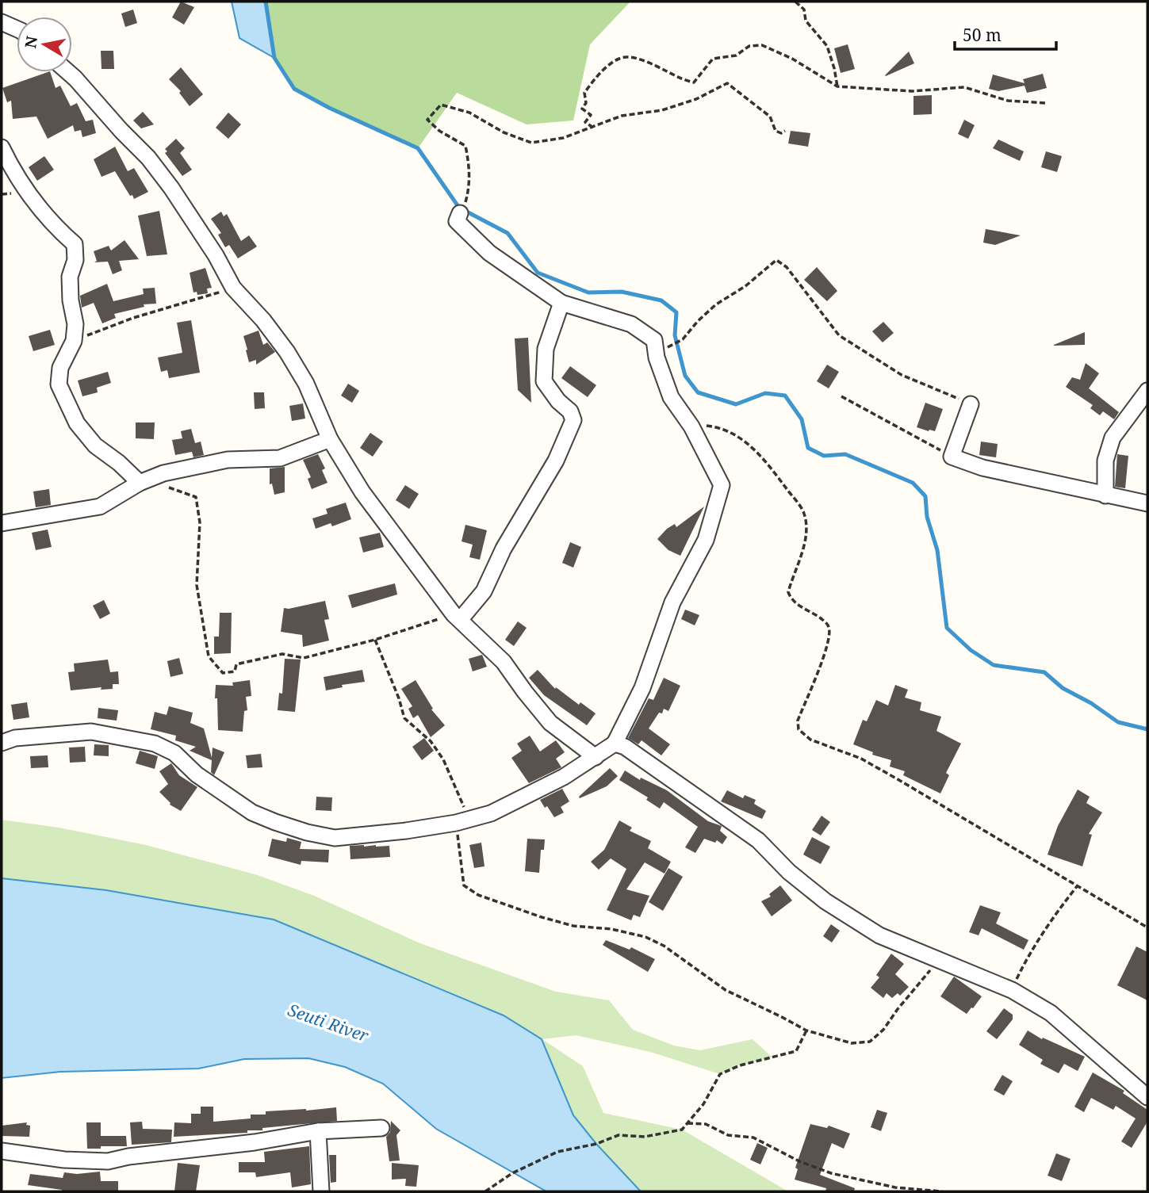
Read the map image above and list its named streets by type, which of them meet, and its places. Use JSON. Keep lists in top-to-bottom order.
{
  "water": ["Seuti River"],
  "scale_bar": "50 m",
  "north": "left"
}
